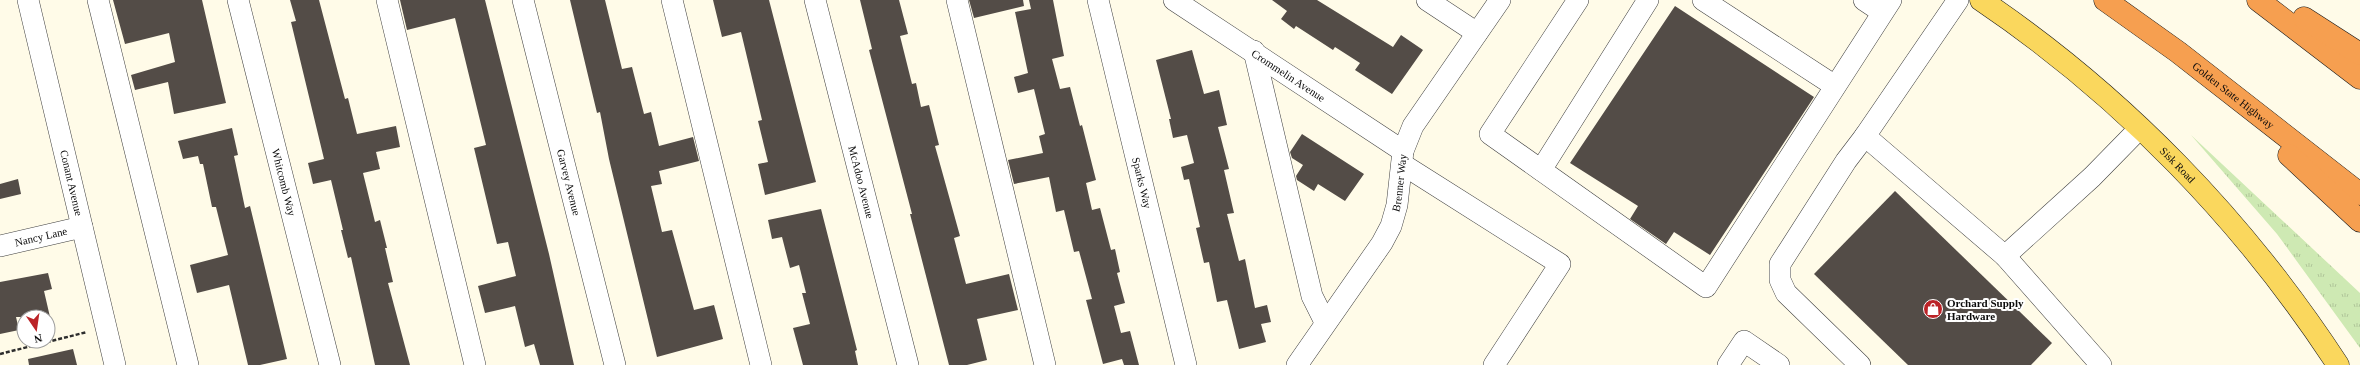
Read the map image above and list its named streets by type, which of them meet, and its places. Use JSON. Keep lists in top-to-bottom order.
{
  "streets": {
    "highway": ["Golden State Highway"],
    "main road": ["Sisk Road"],
    "street": [
      "Crommelin Avenue",
      "Conant Avenue",
      "Whitcomb Way",
      "Garvey Avenue",
      "McAdoo Avenue",
      "Sparks Way",
      "Brenner Way",
      "Nancy Lane"
    ]
  },
  "crossings": [
    ["Crommelin Avenue", "Brenner Way"],
    ["Conant Avenue", "Nancy Lane"]
  ],
  "places": {
    "shop": ["Orchard Supply Hardware"]
  },
  "north": "bottom"
}
